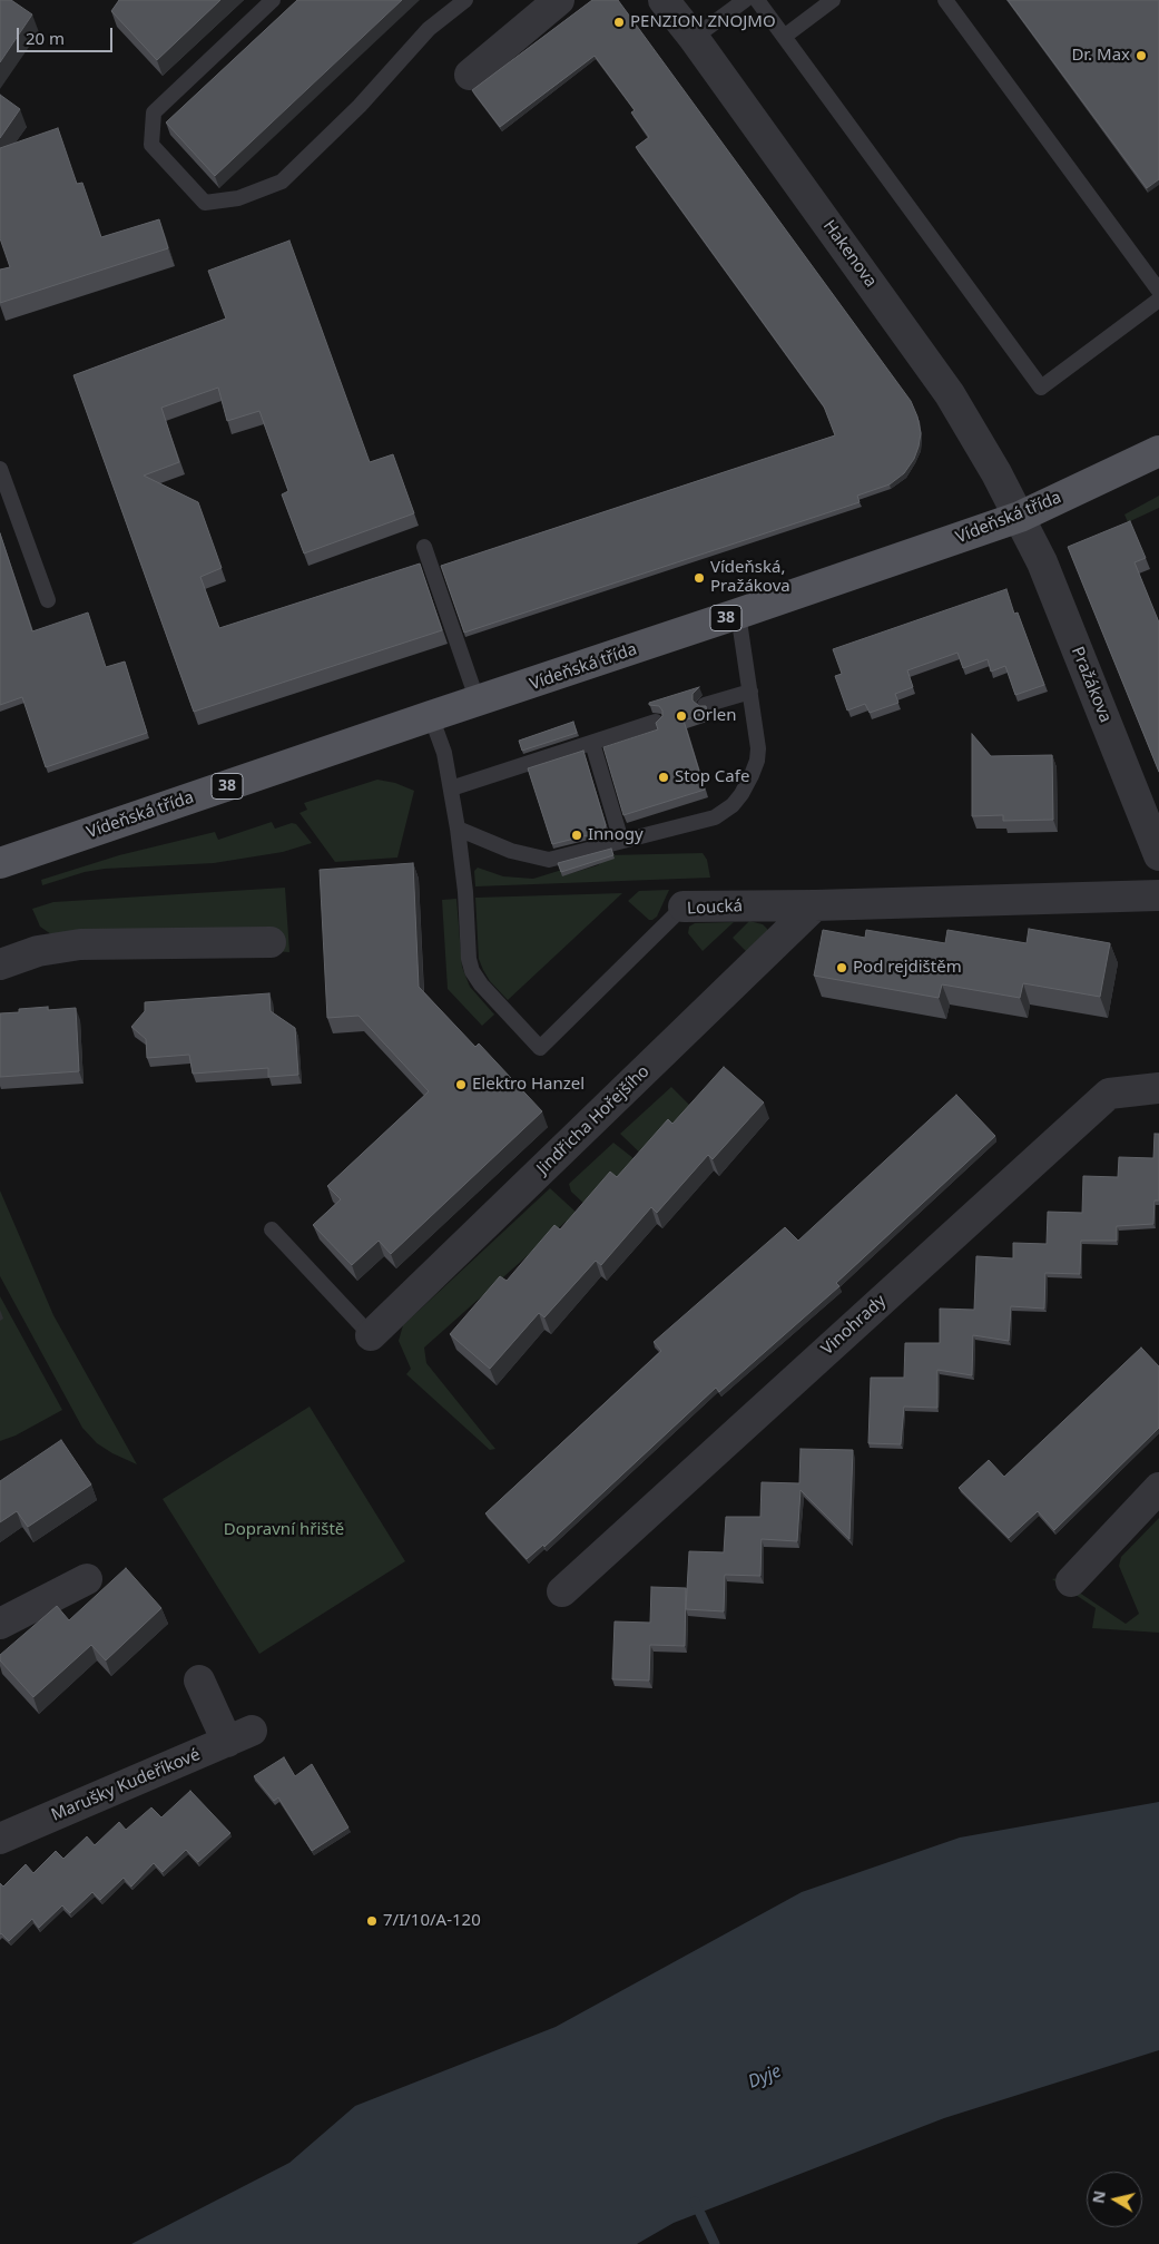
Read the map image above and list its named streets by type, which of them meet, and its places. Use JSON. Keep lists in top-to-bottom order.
{
  "streets": {
    "main road": ["Vídeňská třída", "38"],
    "street": [
      "Hakenova",
      "Pražákova",
      "Loucká",
      "Jindřicha Hořejšího",
      "Vinohrady",
      "Marušky Kudeříkové"
    ]
  },
  "crossings": [
    ["Hakenova", "Vídeňská třída"],
    ["Hakenova", "Pražákova"],
    ["Vídeňská třída", "Pražákova"],
    ["Vídeňská třída", "Loucká"],
    ["Loucká", "Jindřicha Hořejšího"]
  ],
  "water": ["Dyje"],
  "parks": ["Dopravní hřiště"],
  "places": [
    "PENZION ZNOJMO",
    "Dr. Max",
    "Vídeňská, Pražákova",
    "Orlen",
    "Stop Cafe",
    "Innogy",
    "Pod rejdištěm",
    "Elektro Hanzel",
    "7/I/10/A-120"
  ],
  "scale_bar": "20 m",
  "north": "left"
}
